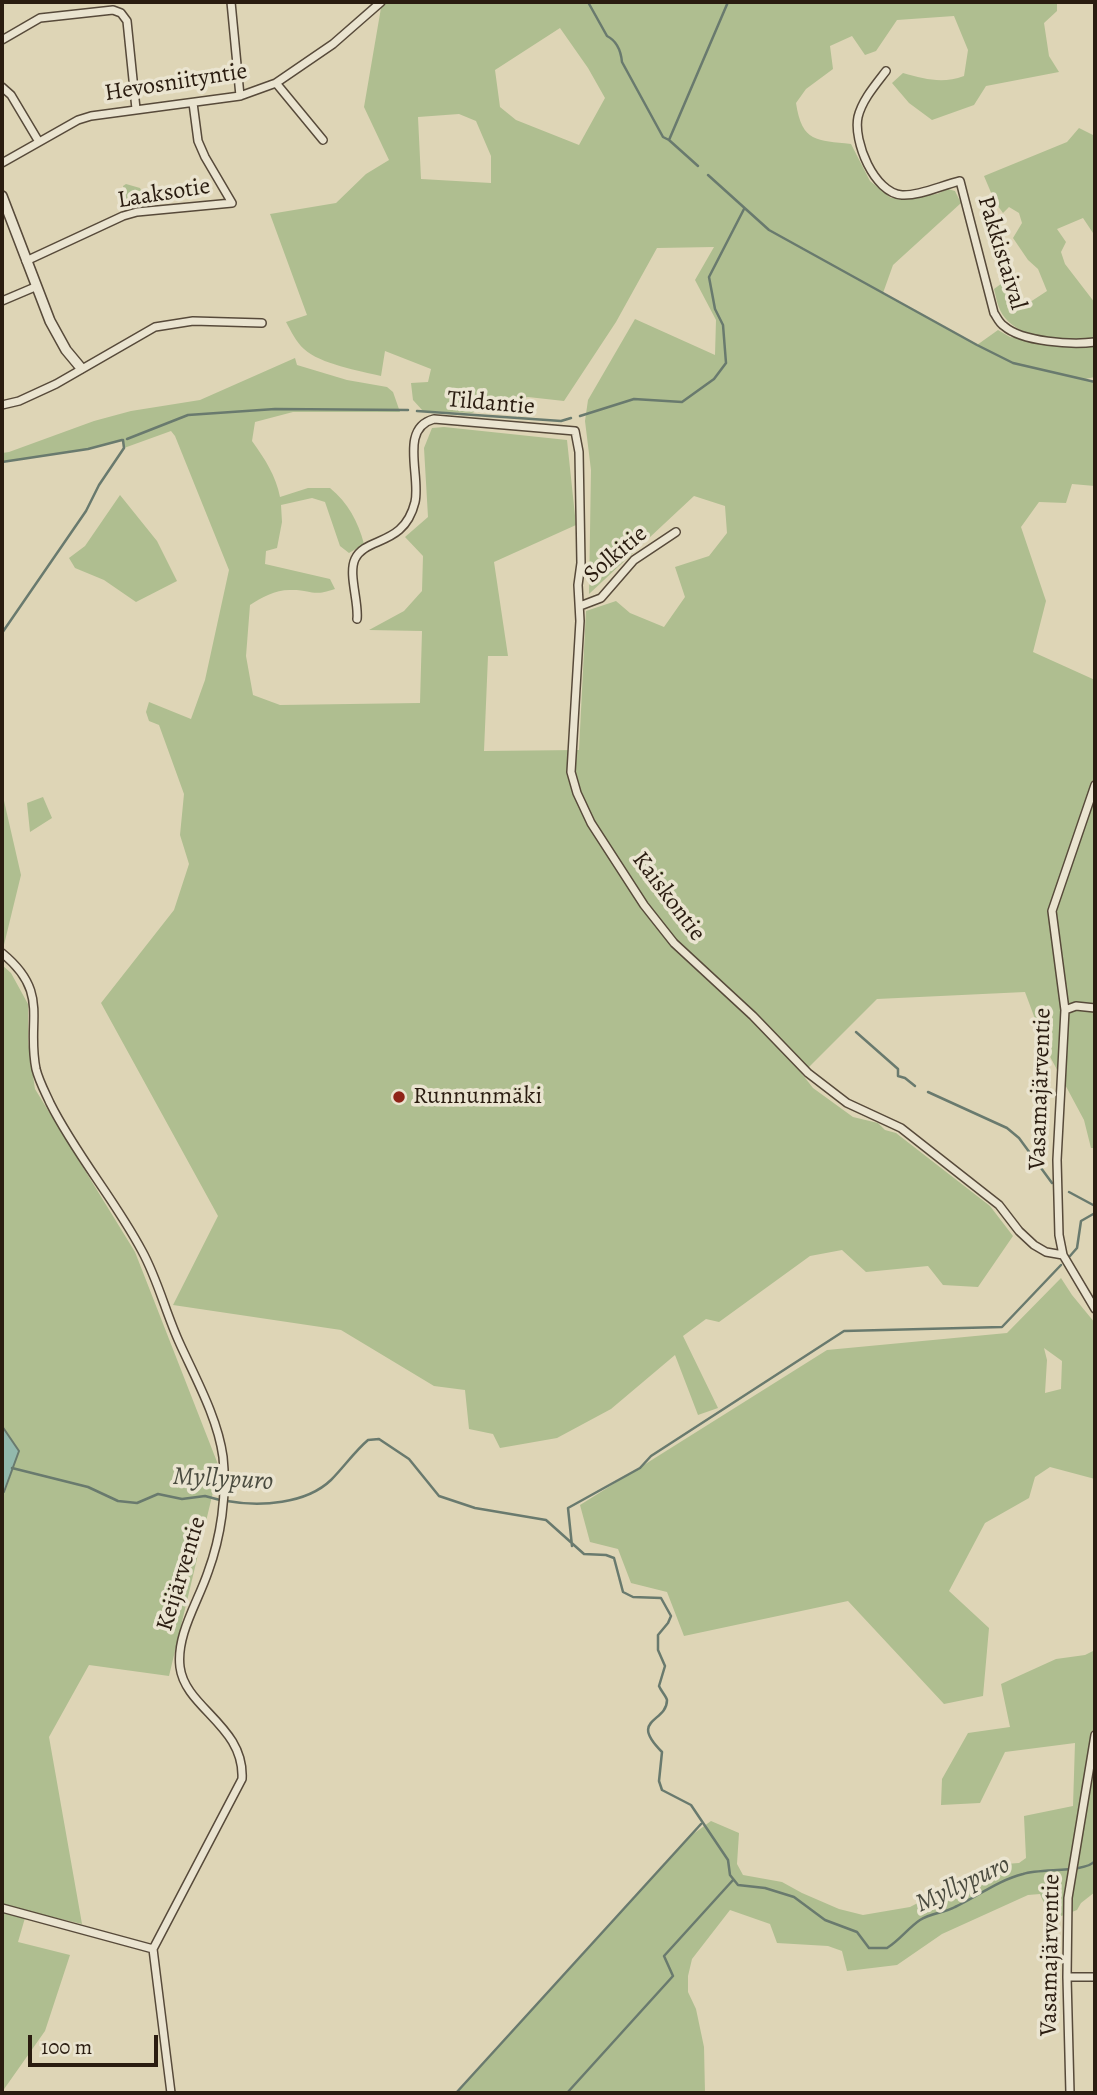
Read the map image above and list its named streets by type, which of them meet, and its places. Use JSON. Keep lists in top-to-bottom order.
{
  "streets": {
    "street": [
      "Hevosniityntie",
      "Laaksotie",
      "Pakkistaival",
      "Tildantie",
      "Solkitie",
      "Kaiskontie",
      "Vasamajärventie",
      "Keijärventie"
    ]
  },
  "crossings": [
    ["Hevosniityntie", "Laaksotie"],
    ["Tildantie", "Kaiskontie"],
    ["Solkitie", "Kaiskontie"],
    ["Kaiskontie", "Vasamajärventie"]
  ],
  "water": ["Myllypuro"],
  "places": ["Runnunmäki"],
  "scale_bar": "100 m"
}
